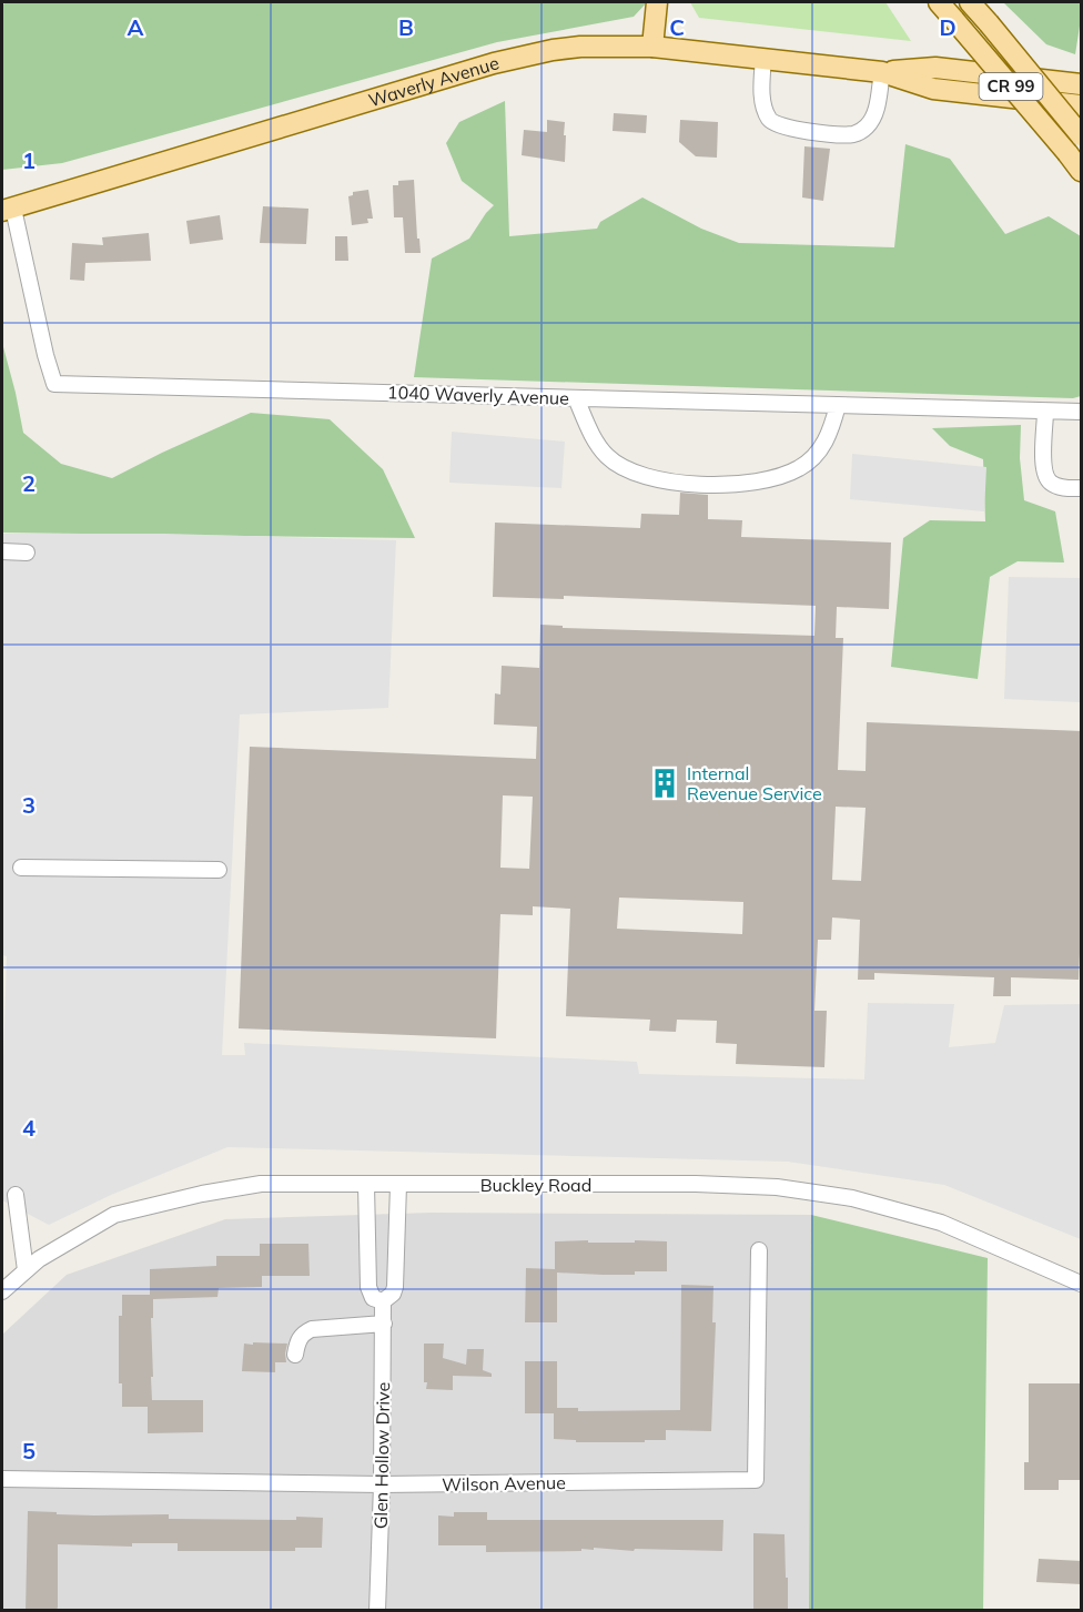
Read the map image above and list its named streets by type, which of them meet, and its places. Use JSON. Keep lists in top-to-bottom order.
{
  "streets": {
    "main road": ["Waverly Avenue", "CR 99"],
    "street": [
      "1040 Waverly Avenue",
      "Buckley Road",
      "Glen Hollow Drive",
      "Wilson Avenue"
    ]
  },
  "crossings": [
    ["Waverly Avenue", "1040 Waverly Avenue"],
    ["Buckley Road", "Glen Hollow Drive"],
    ["Glen Hollow Drive", "Wilson Avenue"]
  ],
  "places": {
    "building": ["Internal Revenue Service"]
  },
  "grid": {
    "columns": [
      "A",
      "B",
      "C",
      "D"
    ],
    "rows": [
      "1",
      "2",
      "3",
      "4",
      "5"
    ]
  }
}
